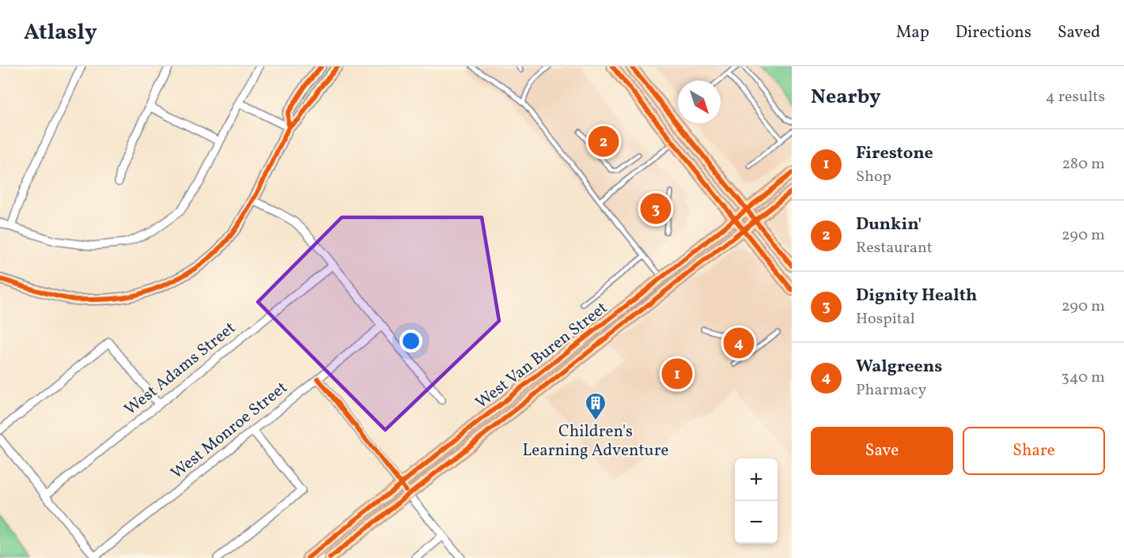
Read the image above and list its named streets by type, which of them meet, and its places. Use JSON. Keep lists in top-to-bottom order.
{
  "streets": {
    "main road": ["West Van Buren Street"],
    "street": ["West Adams Street", "West Monroe Street"]
  },
  "places": {
    "building": ["Children's Learning Adventure"]
  },
  "north": "bottom right",
  "page": {
    "header": "Atlasly",
    "nav": ["Map", "Directions", "Saved"],
    "heading": ["Nearby", "4 results"],
    "pins": [
      "2",
      "3",
      "4",
      "1"
    ],
    "list": [
      {
        "mark": "1",
        "name": "Firestone",
        "note": "Shop",
        "value": "280 m"
      },
      {
        "mark": "2",
        "name": "Dunkin'",
        "note": "Restaurant",
        "value": "290 m"
      },
      {
        "mark": "3",
        "name": "Dignity Health",
        "note": "Hospital",
        "value": "290 m"
      },
      {
        "mark": "4",
        "name": "Walgreens",
        "note": "Pharmacy",
        "value": "340 m"
      }
    ],
    "buttons": ["Save", "Share"],
    "map_buttons": ["+", "−"]
  }
}
